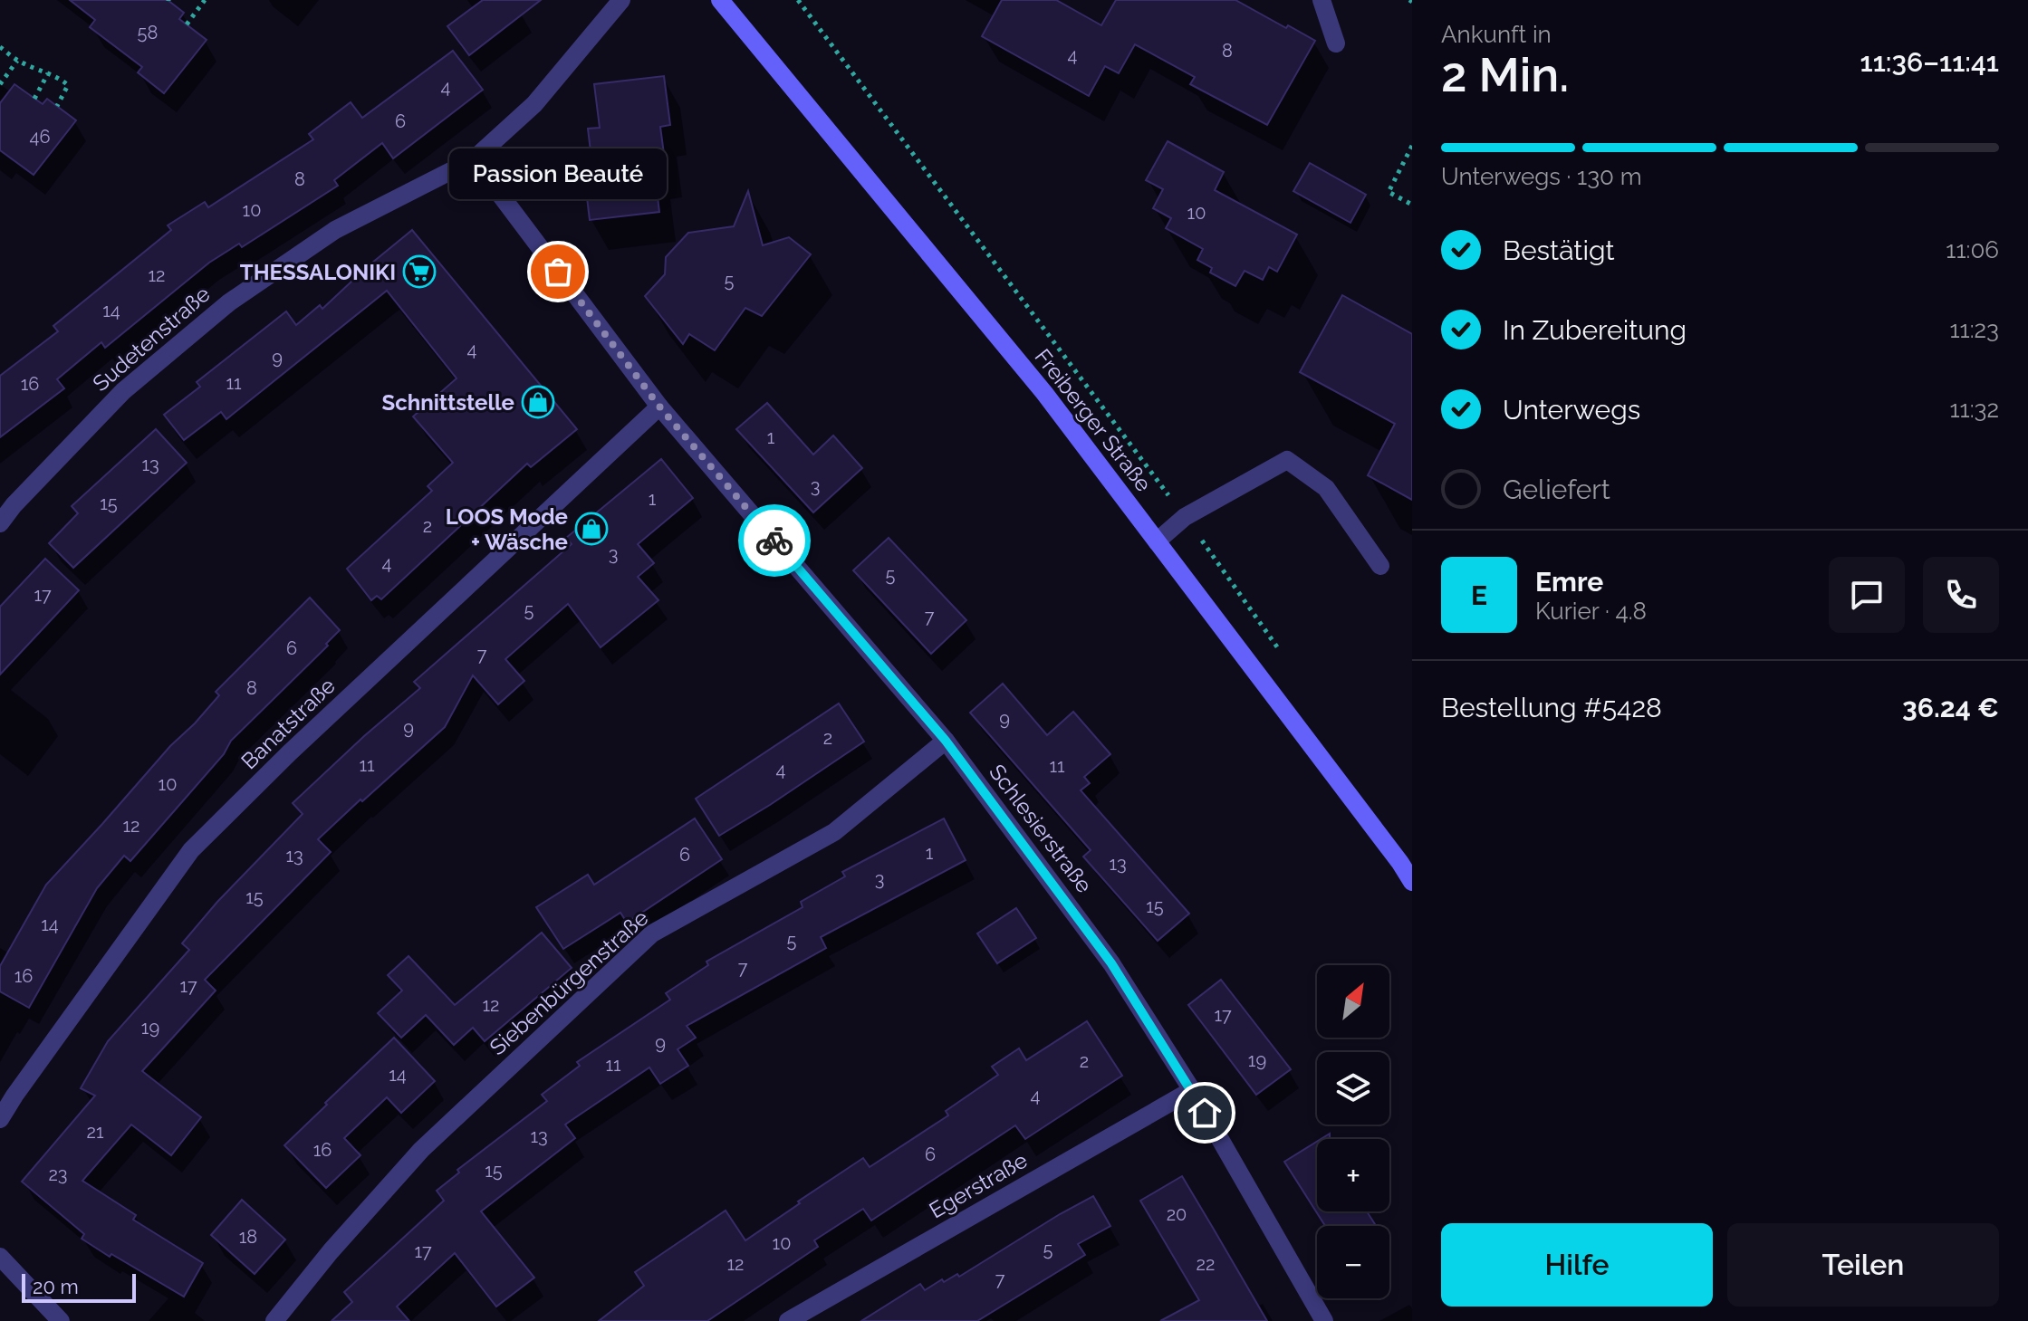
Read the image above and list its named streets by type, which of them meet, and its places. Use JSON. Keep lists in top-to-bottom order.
{
  "streets": {
    "main road": ["Freiberger Straße"],
    "street": [
      "Sudetenstraße",
      "Banatstraße",
      "Schlesierstraße",
      "Siebenbürgenstraße",
      "Egerstraße"
    ]
  },
  "crossings": [
    ["Sudetenstraße", "Schlesierstraße"],
    ["Banatstraße", "Schlesierstraße"],
    ["Schlesierstraße", "Siebenbürgenstraße"],
    ["Schlesierstraße", "Egerstraße"]
  ],
  "places": {
    "supermarket": ["THESSALONIKI"],
    "other": ["Passion Beauté"],
    "shop": ["Schnittstelle", "LOOS Mode + Wäsche"]
  },
  "house_numbers": [
    "58",
    "8",
    "4",
    "4",
    "6",
    "46",
    "8",
    "10",
    "10",
    "12",
    "5",
    "14",
    "4",
    "9",
    "11",
    "16",
    "1",
    "13",
    "3",
    "1",
    "15",
    "2",
    "3",
    "4",
    "5",
    "17",
    "5",
    "7",
    "6",
    "7",
    "8",
    "9",
    "9",
    "2",
    "11",
    "11",
    "4",
    "10",
    "12",
    "1",
    "6",
    "13",
    "13",
    "3",
    "15",
    "15",
    "14",
    "5",
    "7",
    "16",
    "17",
    "12",
    "17",
    "19",
    "9",
    "19",
    "2",
    "11",
    "14",
    "4",
    "21",
    "13",
    "16",
    "6",
    "15",
    "23",
    "20",
    "18",
    "10",
    "5",
    "17",
    "12",
    "22",
    "7"
  ],
  "scale_bar": "20 m",
  "north": "top right",
  "page": {
    "heading": ["2 Min.", "Ankunft in", "11:36–11:41"],
    "panel": [
      "Emre",
      "Kurier · 4.8",
      "Bestellung #5428",
      "36.24 €"
    ],
    "bar": "Unterwegs · 130 m",
    "bubble": "Passion Beauté",
    "list": [
      ["Bestätigt", "11:06"],
      ["In Zubereitung", "11:23"],
      ["Unterwegs", "11:32"],
      "Geliefert"
    ],
    "round": "E",
    "map_buttons": ["+", "−"],
    "buttons": ["Hilfe", "Teilen"],
    "scale": "20 m"
  }
}
